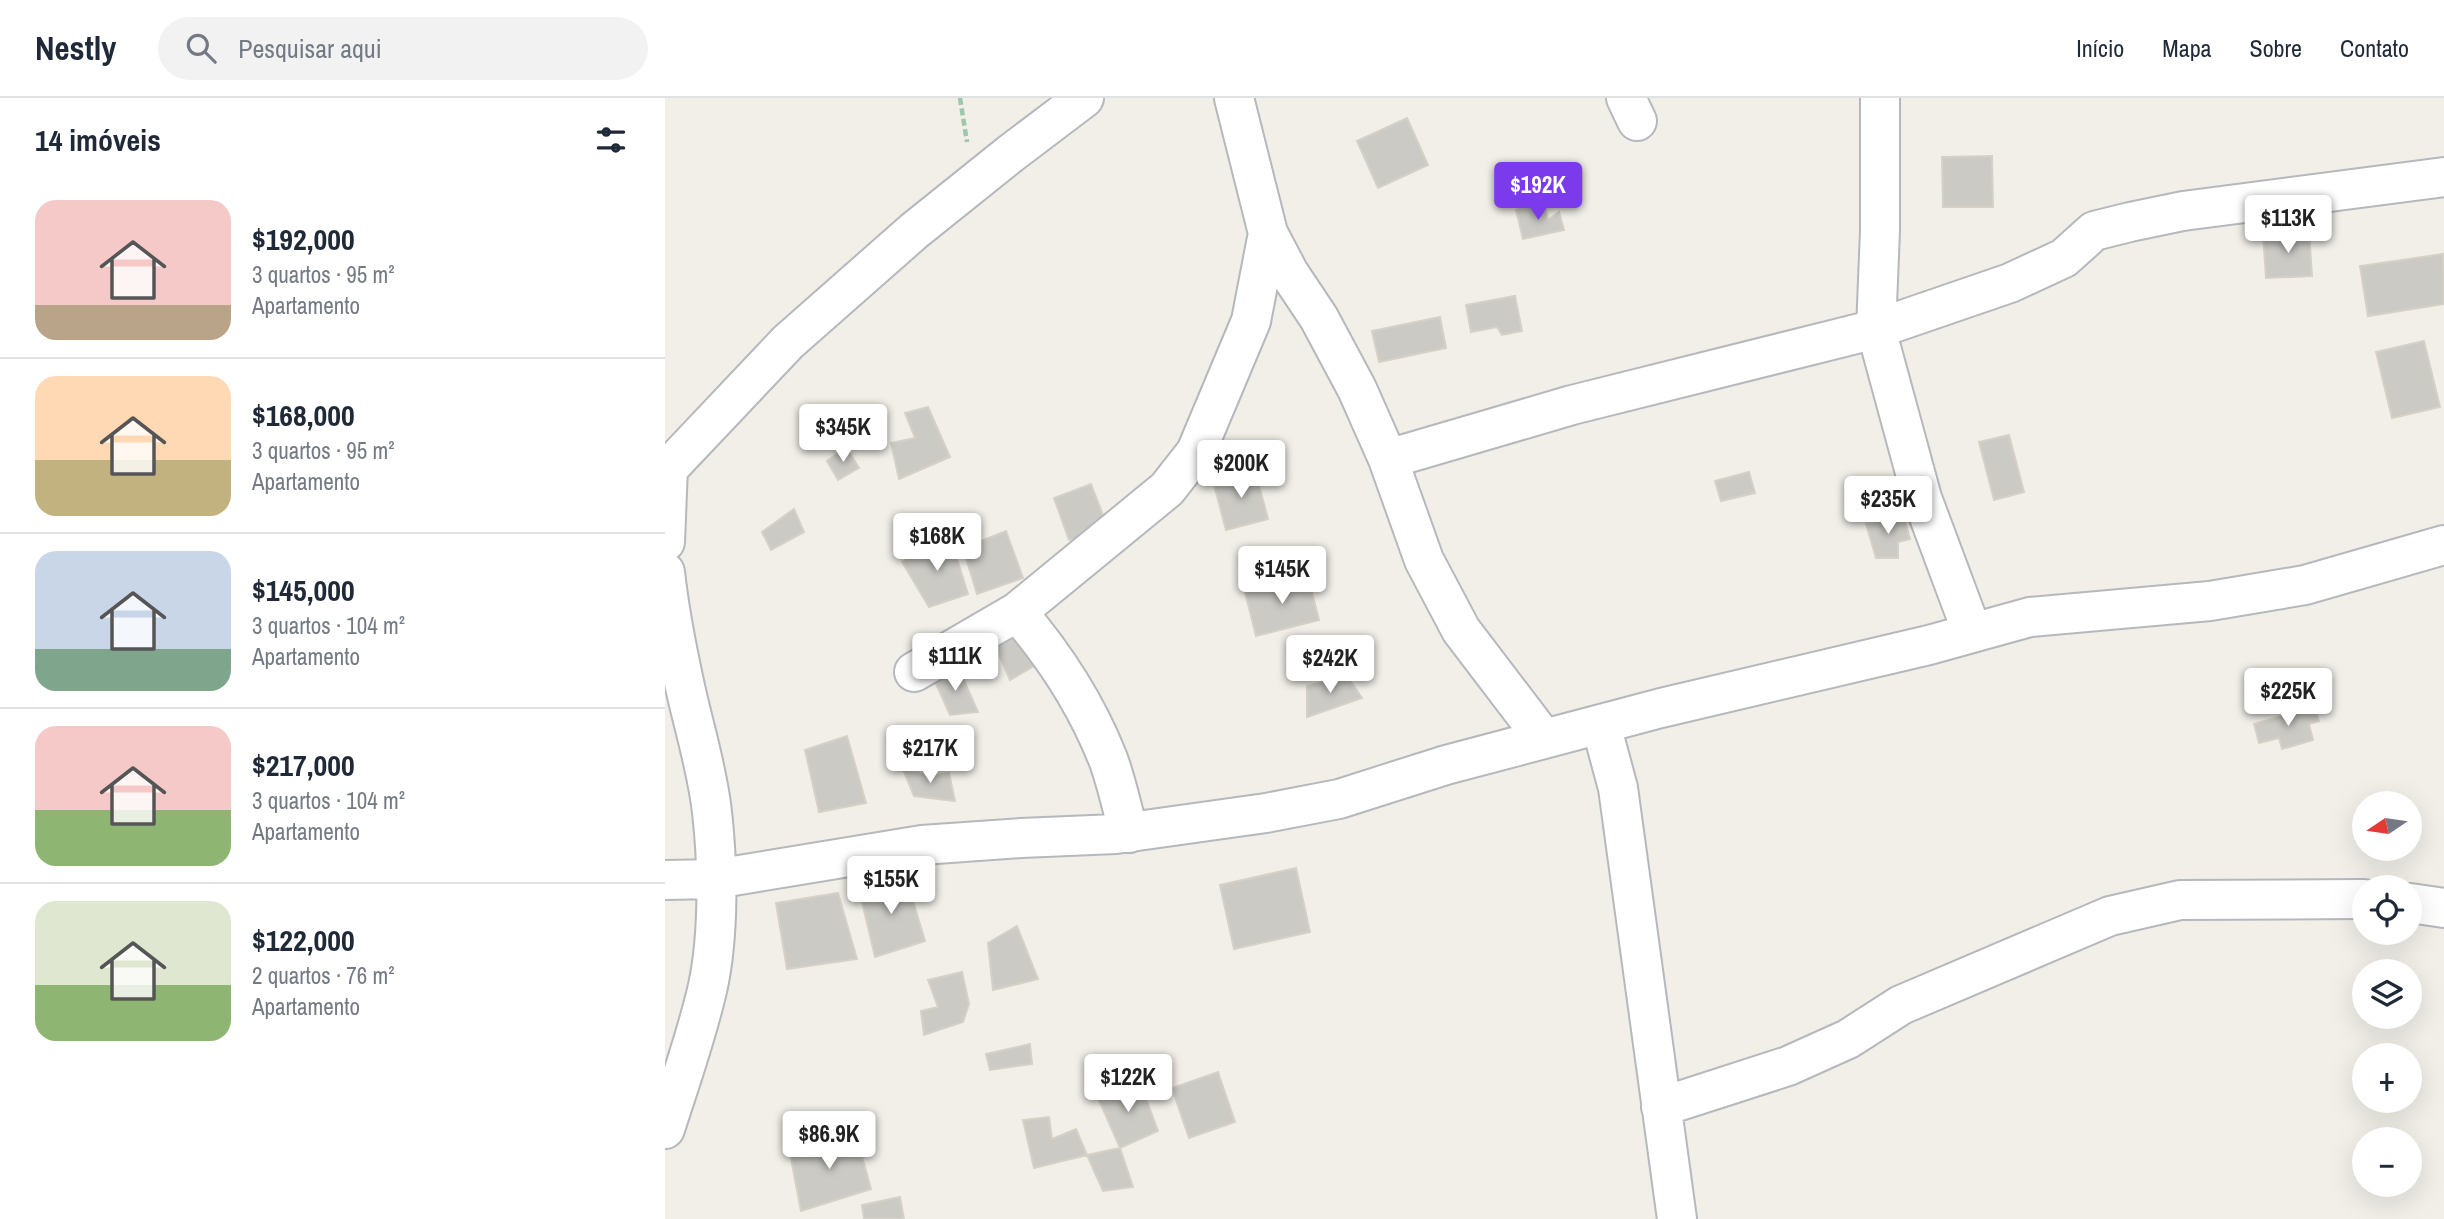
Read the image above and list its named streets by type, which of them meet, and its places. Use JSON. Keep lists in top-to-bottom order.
{
  "north": "left",
  "page": {
    "header": "Nestly",
    "search": "Pesquisar aqui",
    "nav": [
      "Início",
      "Mapa",
      "Sobre",
      "Contato"
    ],
    "heading": "14 imóveis",
    "price": [
      "$192K",
      "$113K",
      "$345K",
      "$200K",
      "$235K",
      "$168K",
      "$145K",
      "$111K",
      "$242K",
      "$225K",
      "$217K",
      "$155K",
      "$122K",
      "$86.9K"
    ],
    "list": [
      {
        "name": "$192,000",
        "note": "3 quartos · 95 m² · Apartamento"
      },
      {
        "name": "$168,000",
        "note": "3 quartos · 95 m² · Apartamento"
      },
      {
        "name": "$145,000",
        "note": "3 quartos · 104 m² · Apartamento"
      },
      {
        "name": "$217,000",
        "note": "3 quartos · 104 m² · Apartamento"
      },
      {
        "name": "$122,000",
        "note": "2 quartos · 76 m² · Apartamento"
      }
    ],
    "map_buttons": ["+", "−"]
  }
}
